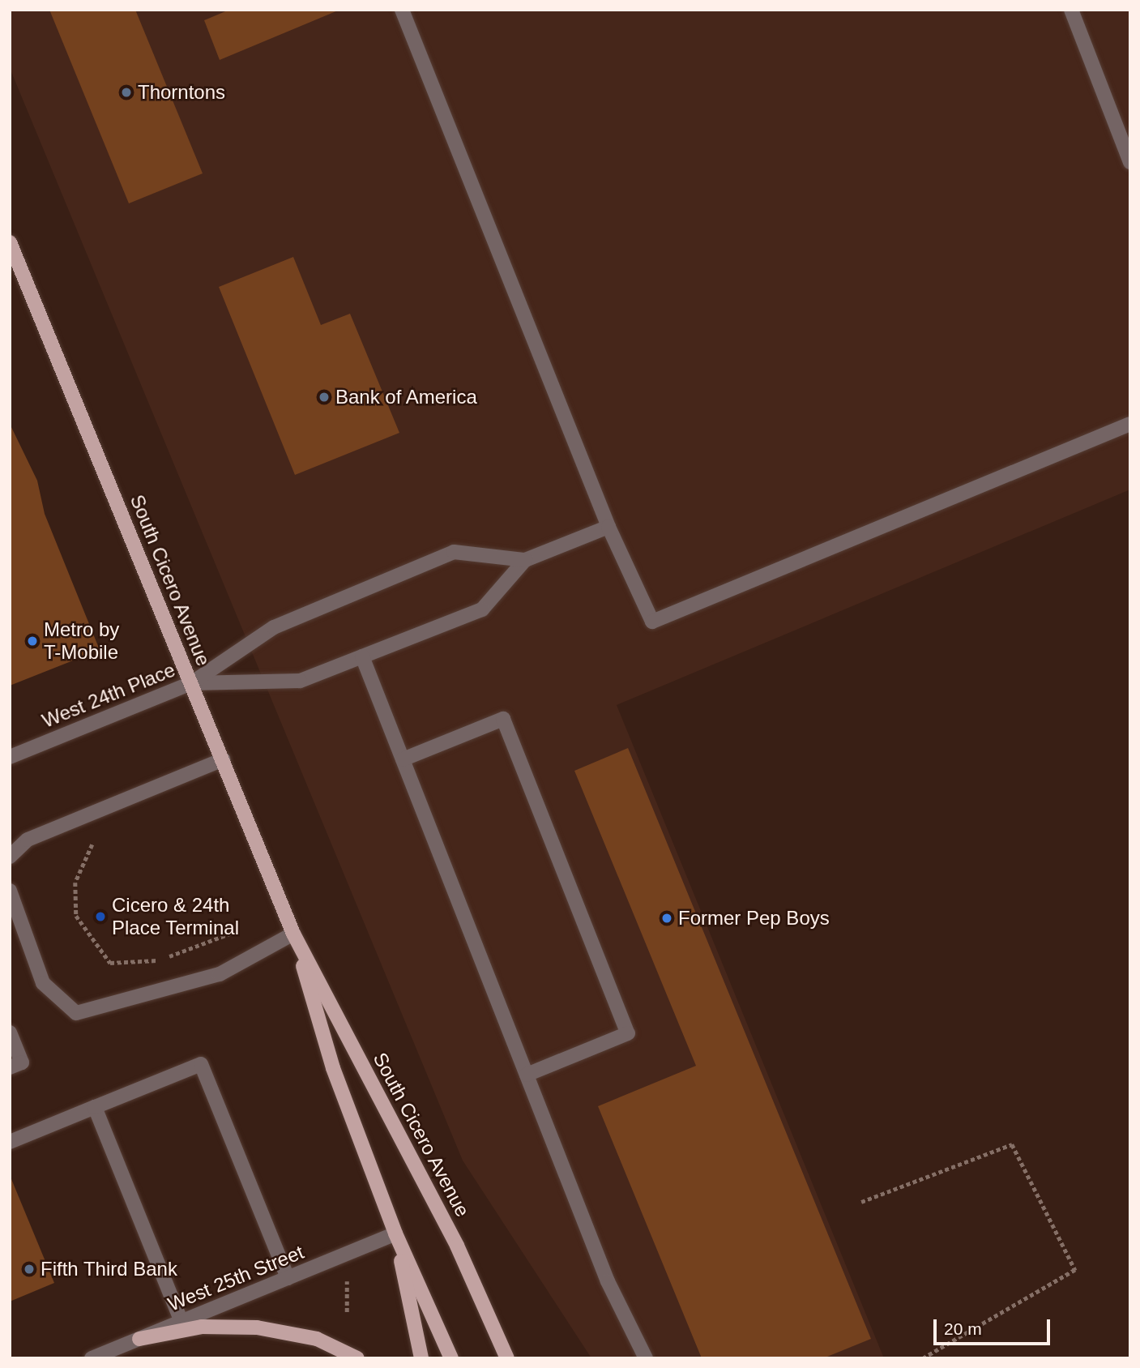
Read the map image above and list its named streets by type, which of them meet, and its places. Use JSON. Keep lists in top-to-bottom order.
{
  "streets": {
    "main road": ["South Cicero Avenue"],
    "street": ["West 24th Place", "West 25th Street"]
  },
  "crossings": [
    ["South Cicero Avenue", "West 24th Place"],
    ["South Cicero Avenue", "West 25th Street"]
  ],
  "places": [
    "Thorntons",
    "Bank of America",
    "Metro by T-Mobile",
    "Cicero & 24th Place Terminal",
    "Former Pep Boys",
    "Fifth Third Bank"
  ],
  "scale_bar": "20 m"
}
